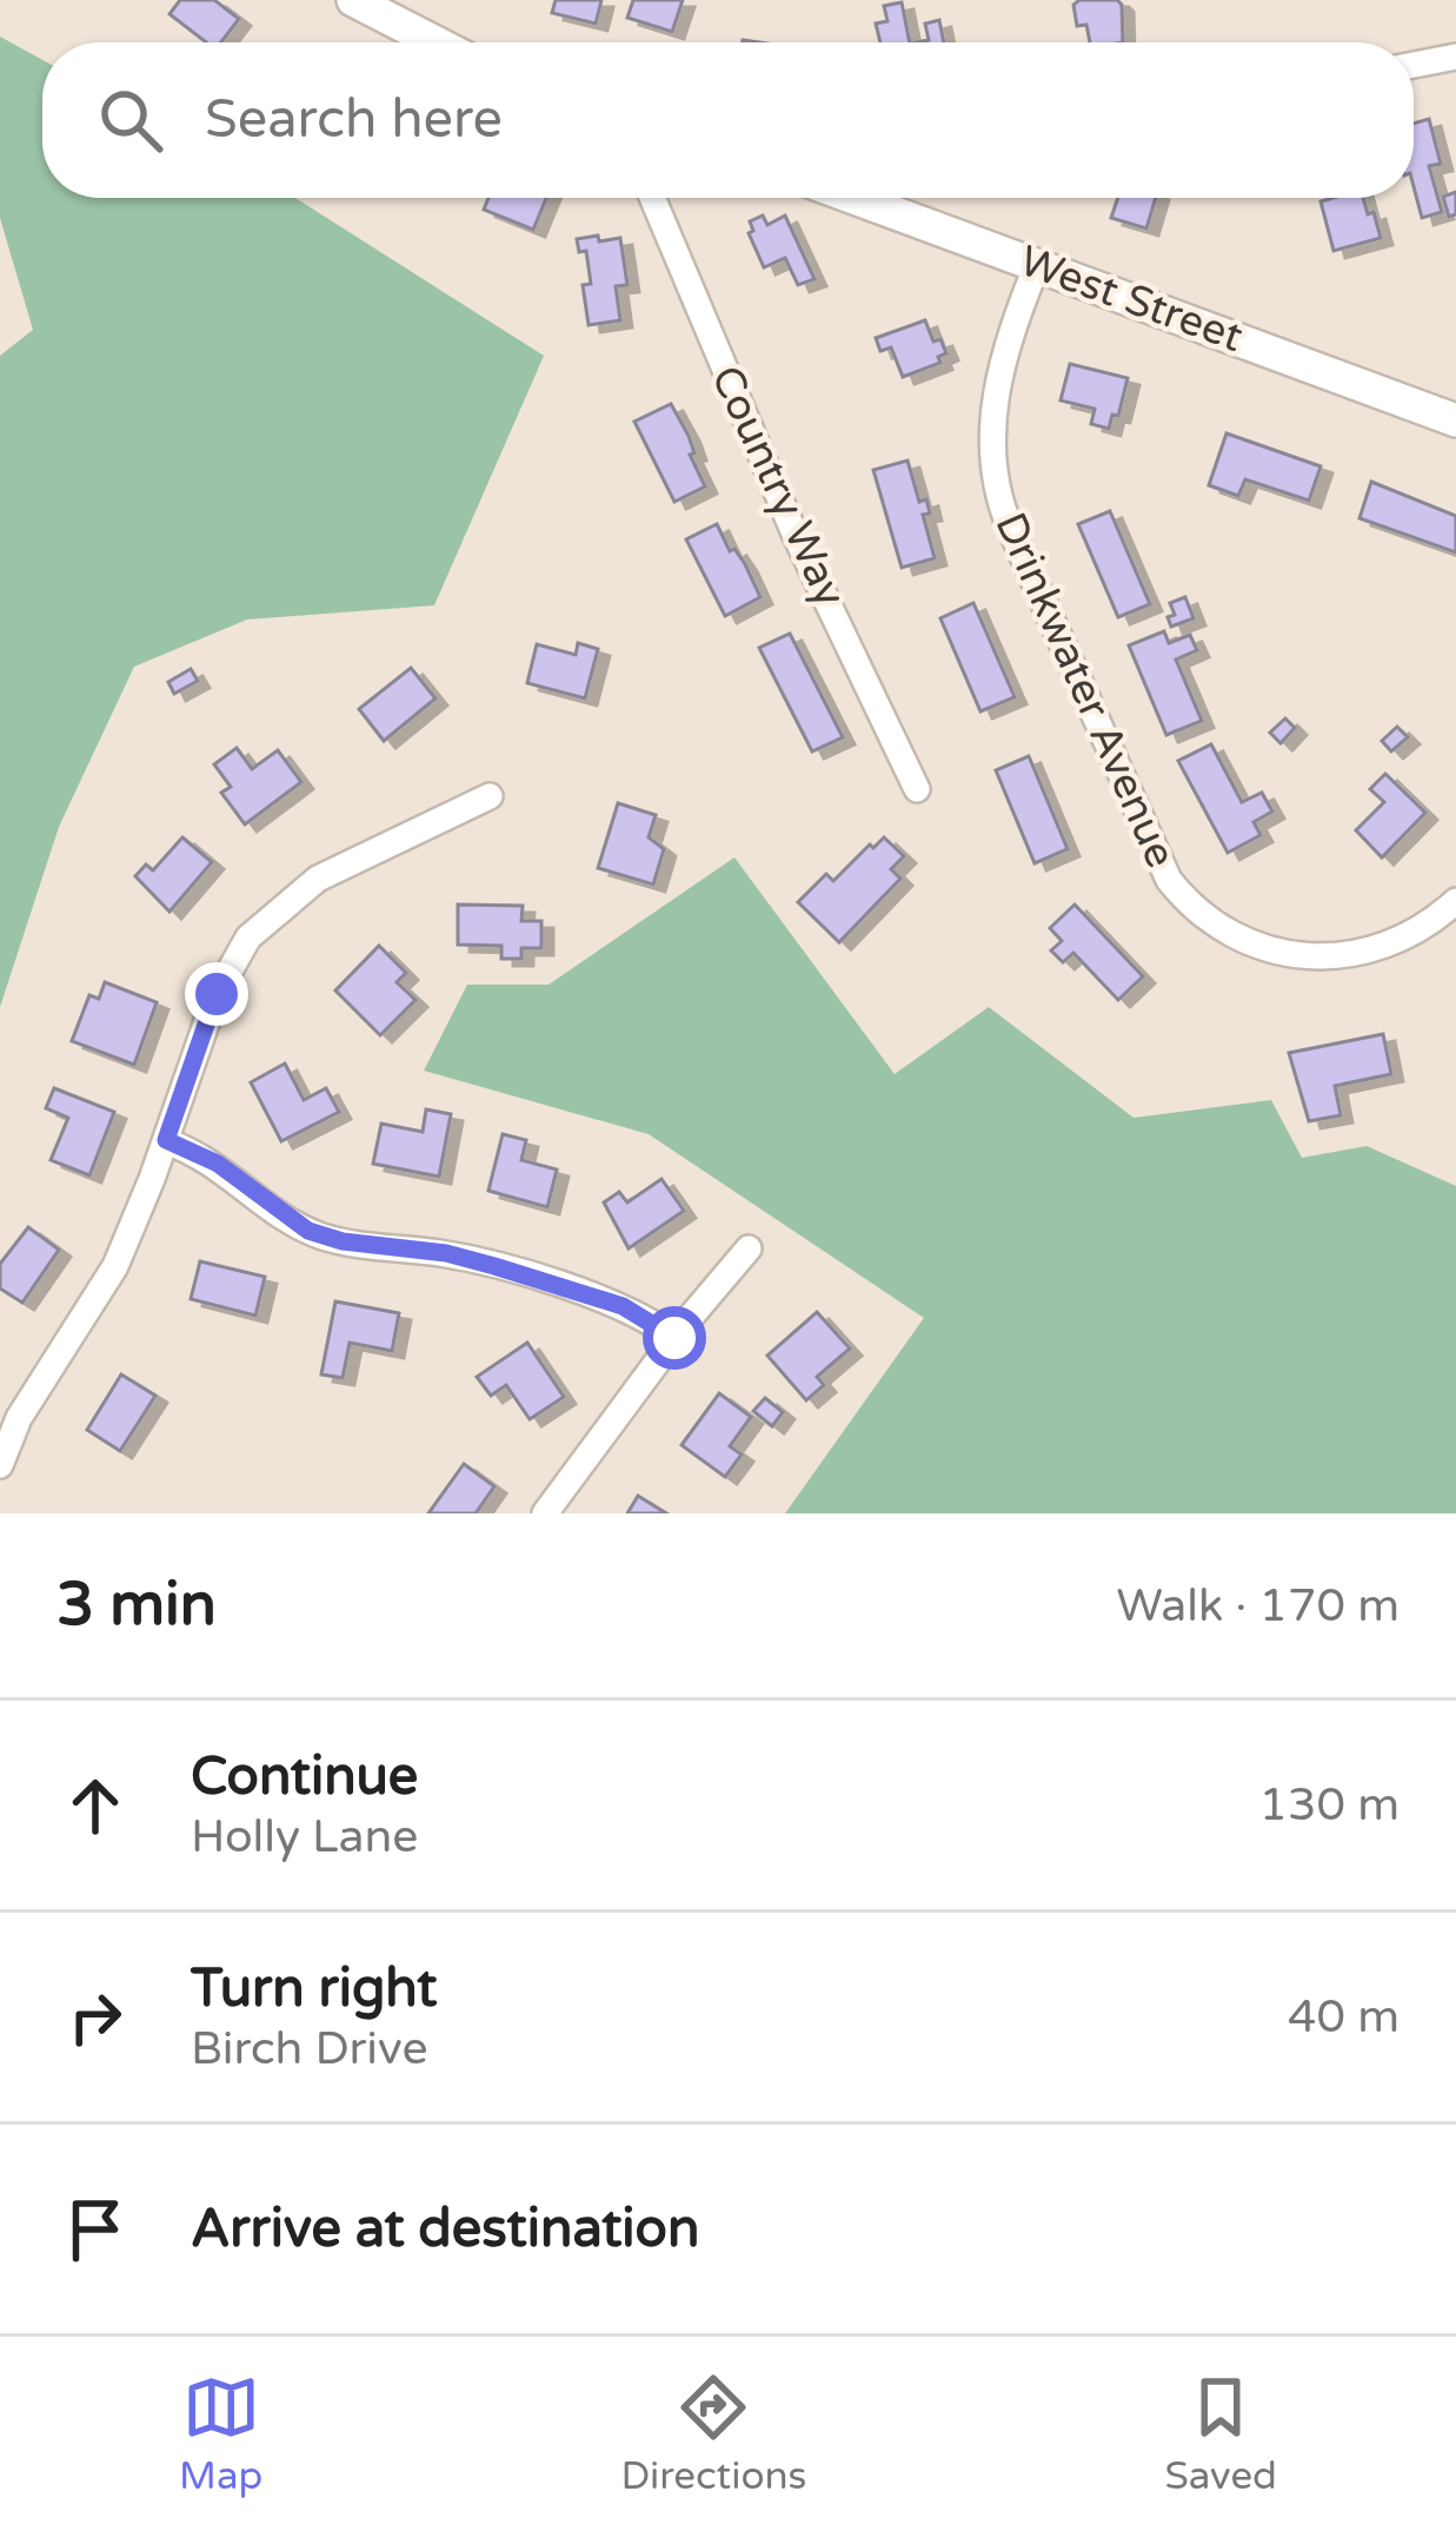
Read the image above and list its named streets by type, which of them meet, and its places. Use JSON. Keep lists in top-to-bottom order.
{
  "streets": {
    "street": ["West Street", "Country Way", "Drinkwater Avenue"]
  },
  "crossings": [
    ["West Street", "Drinkwater Avenue"]
  ],
  "page": {
    "search": "Search here",
    "heading": ["3 min", "Walk · 170 m"],
    "list": [
      ["Continue", "Holly Lane", "130 m"],
      ["Turn right", "Birch Drive", "40 m"],
      "Arrive at destination"
    ],
    "nav": ["Map", "Directions", "Saved"]
  }
}
